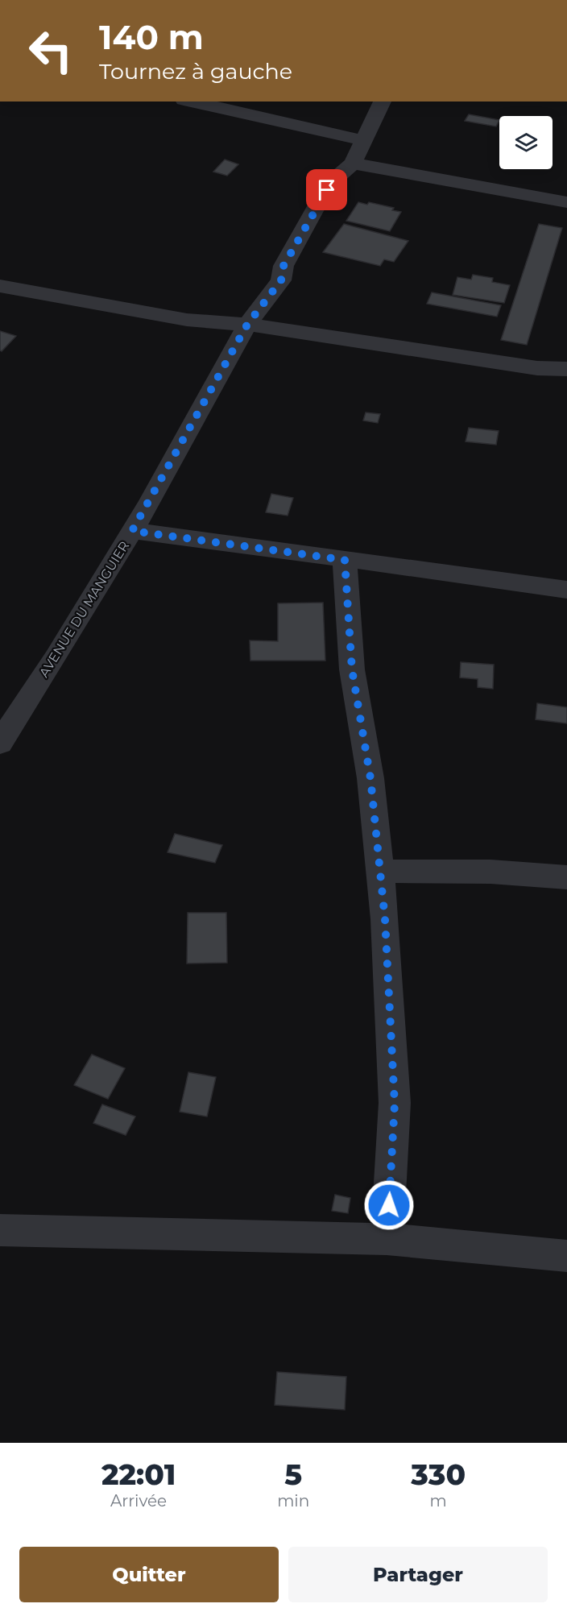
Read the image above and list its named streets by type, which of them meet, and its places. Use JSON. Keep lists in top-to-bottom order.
{
  "streets": {
    "street": ["AVENUE DU MANGUIER"]
  },
  "page": {
    "turn": ["140 m", "Tournez à gauche"],
    "eta": [
      "22:01",
      "Arrivée",
      "5",
      "min",
      "330",
      "m"
    ],
    "buttons": ["Quitter", "Partager"]
  }
}
